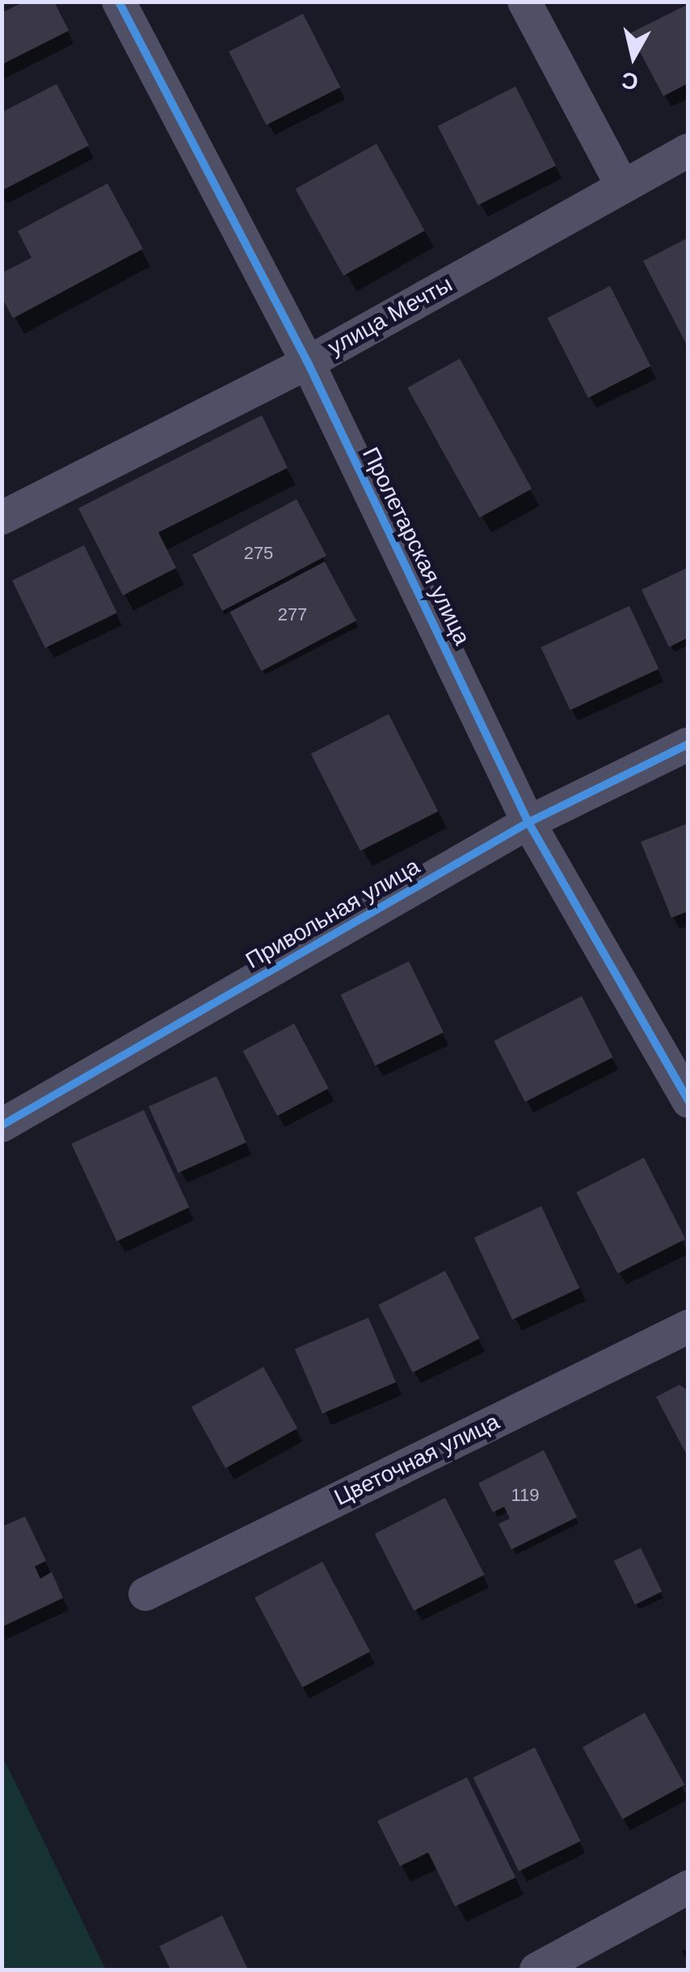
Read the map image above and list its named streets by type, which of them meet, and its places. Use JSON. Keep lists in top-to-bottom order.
{
  "streets": {
    "street": [
      "улица Мечты",
      "Пролетарская улица",
      "Привольная улица",
      "Цветочная улица"
    ]
  },
  "crossings": [
    ["улица Мечты", "Пролетарская улица"],
    ["Пролетарская улица", "Привольная улица"]
  ],
  "house_numbers": ["275", "277", "119"],
  "north": "bottom"
}
